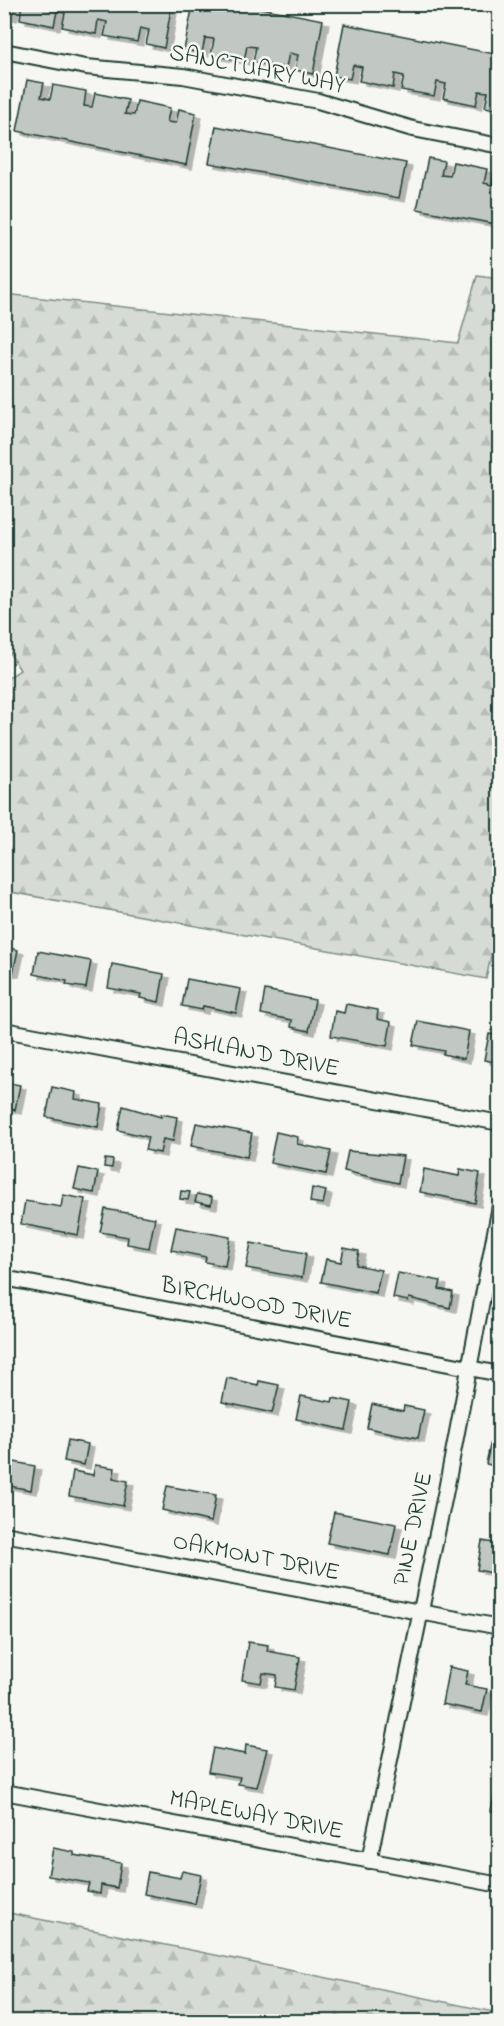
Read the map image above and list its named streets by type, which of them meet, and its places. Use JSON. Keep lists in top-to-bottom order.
{
  "streets": {
    "street": [
      "SANCTUARY WAY",
      "ASHLAND DRIVE",
      "BIRCHWOOD DRIVE",
      "PINE DRIVE",
      "OAKMONT DRIVE",
      "MAPLEWAY DRIVE"
    ]
  },
  "crossings": [
    ["BIRCHWOOD DRIVE", "PINE DRIVE"],
    ["PINE DRIVE", "OAKMONT DRIVE"],
    ["PINE DRIVE", "MAPLEWAY DRIVE"]
  ]
}
